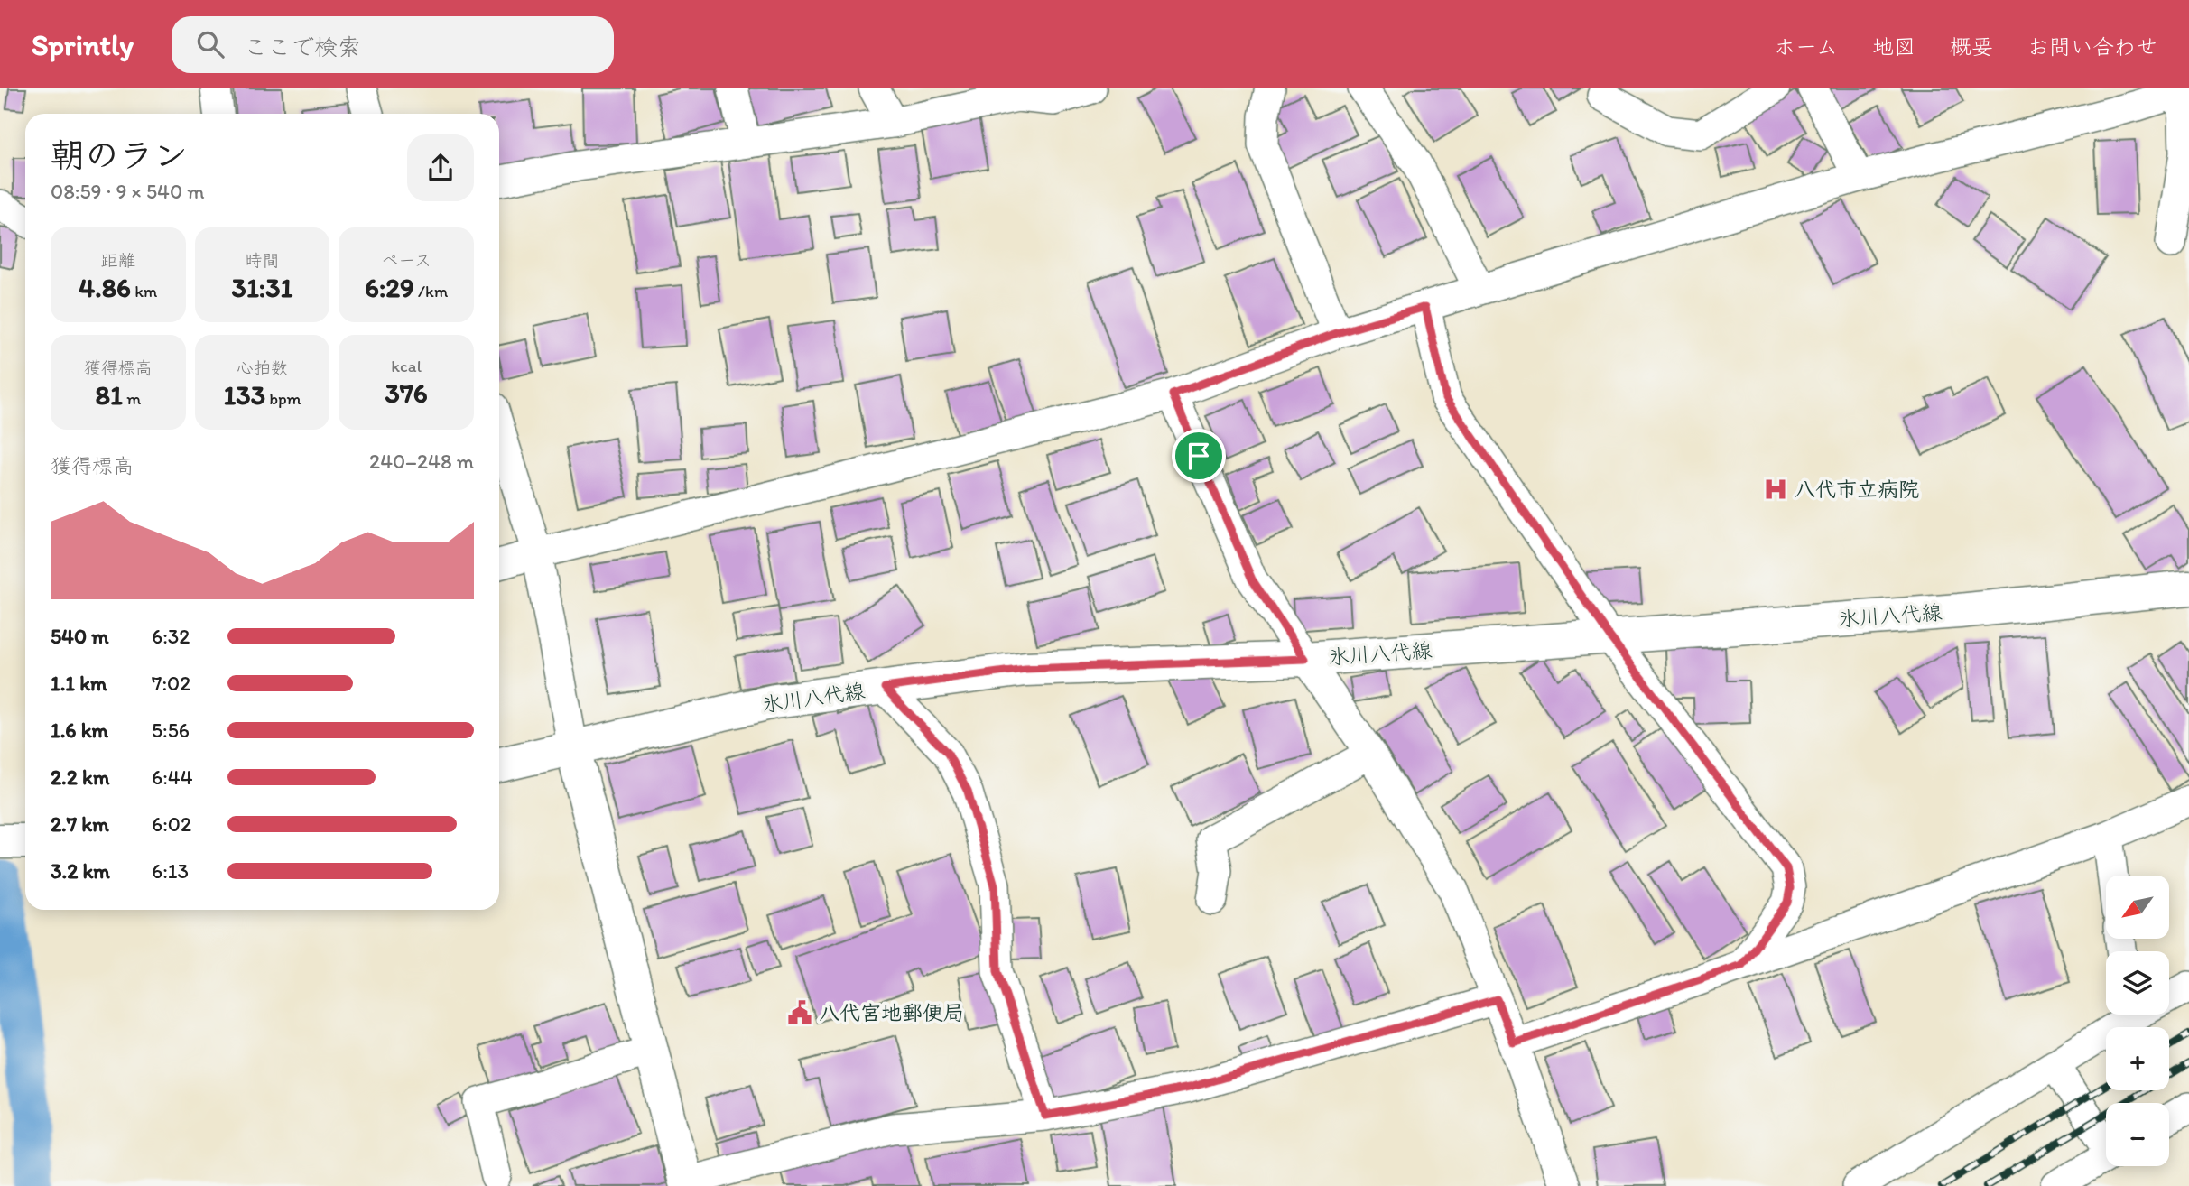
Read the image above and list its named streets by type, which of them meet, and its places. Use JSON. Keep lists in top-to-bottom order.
{
  "streets": {
    "main road": ["氷川八代線"]
  },
  "places": {
    "hospital": ["八代市立病院"],
    "public building": ["八代宮地郵便局"]
  },
  "north": "bottom left",
  "page": {
    "header": "Sprintly",
    "search": "ここで検索",
    "nav": [
      "ホーム",
      "地図",
      "概要",
      "お問い合わせ"
    ],
    "heading": ["朝のラン", "08:59 · 9 × 540 m"],
    "stats": [
      ["距離", "4.86 km"],
      ["時間", "31:31"],
      ["ペース", "6:29 /km"],
      ["獲得標高", "81 m"],
      ["心拍数", "133 bpm"],
      ["kcal", "376"]
    ],
    "chart": ["獲得標高", "240–248 m"],
    "list": [
      {
        "name": "540 m",
        "note": "6:32"
      },
      {
        "name": "1.1 km",
        "note": "7:02"
      },
      {
        "name": "1.6 km",
        "note": "5:56"
      },
      {
        "name": "2.2 km",
        "note": "6:44"
      },
      {
        "name": "2.7 km",
        "note": "6:02"
      },
      {
        "name": "3.2 km",
        "note": "6:13"
      }
    ],
    "map_buttons": ["+", "−"]
  }
}
